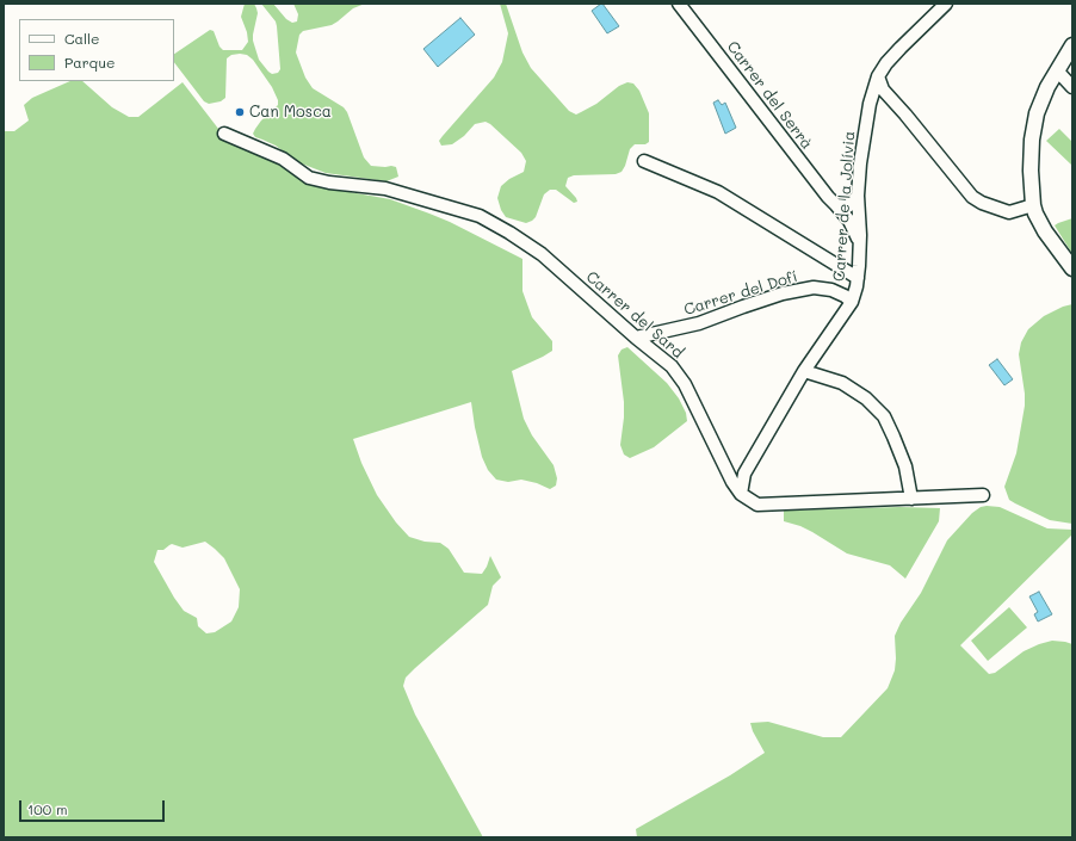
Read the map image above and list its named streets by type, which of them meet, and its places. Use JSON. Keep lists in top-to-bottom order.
{
  "streets": {
    "street": [
      "Carrer del Serrà",
      "Carrer de la Jolívia",
      "Carrer del Dofí",
      "Carrer del Sard"
    ]
  },
  "crossings": [
    ["Carrer del Serrà", "Carrer de la Jolívia"],
    ["Carrer de la Jolívia", "Carrer del Dofí"],
    ["Carrer de la Jolívia", "Carrer del Sard"],
    ["Carrer del Dofí", "Carrer del Sard"]
  ],
  "places": ["Can Mosca"],
  "legend": ["Calle", "Parque"],
  "scale_bar": "100 m"
}
